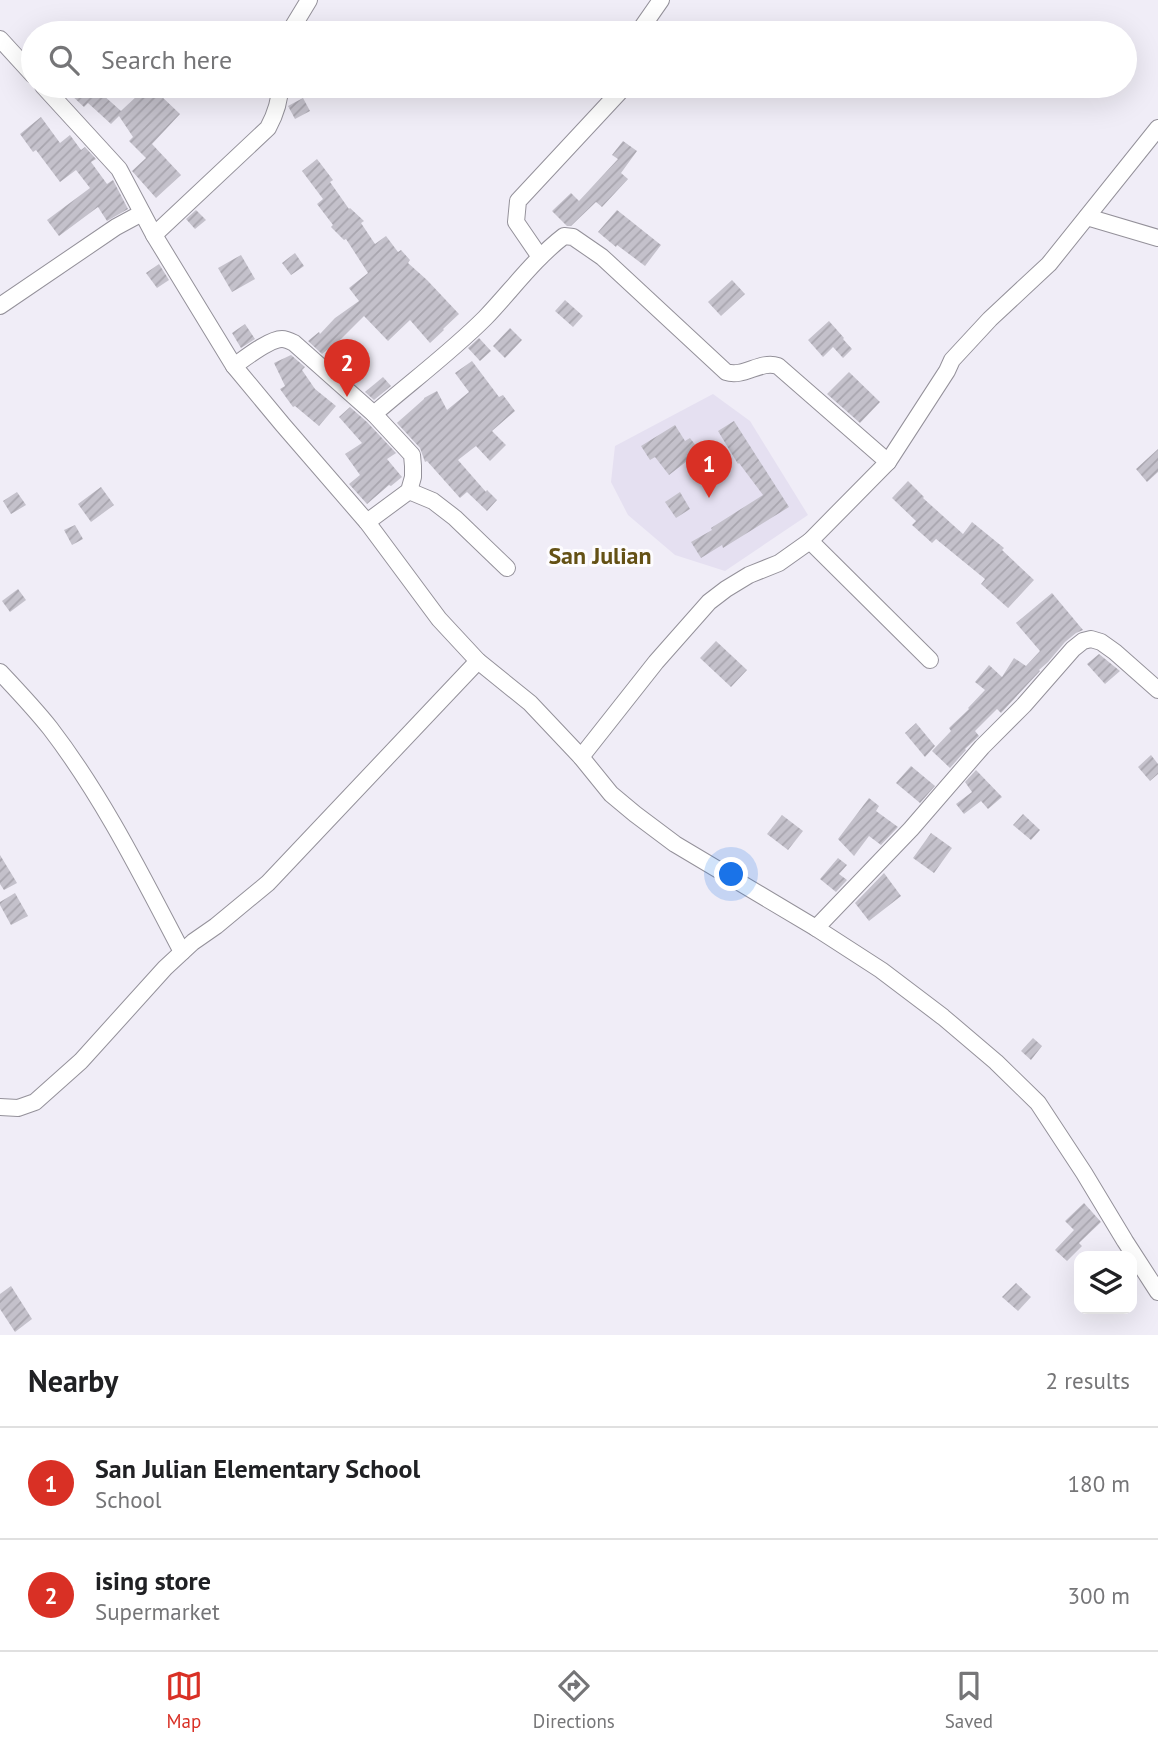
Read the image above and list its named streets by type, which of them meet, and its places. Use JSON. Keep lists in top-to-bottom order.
{
  "districts": ["San Julian"],
  "page": {
    "search": "Search here",
    "pins": ["2", "1"],
    "heading": ["Nearby", "2 results"],
    "list": [
      {
        "mark": "1",
        "name": "San Julian Elementary School",
        "note": "School",
        "value": "180 m"
      },
      {
        "mark": "2",
        "name": "ising store",
        "note": "Supermarket",
        "value": "300 m"
      }
    ],
    "nav": ["Map", "Directions", "Saved"]
  }
}
